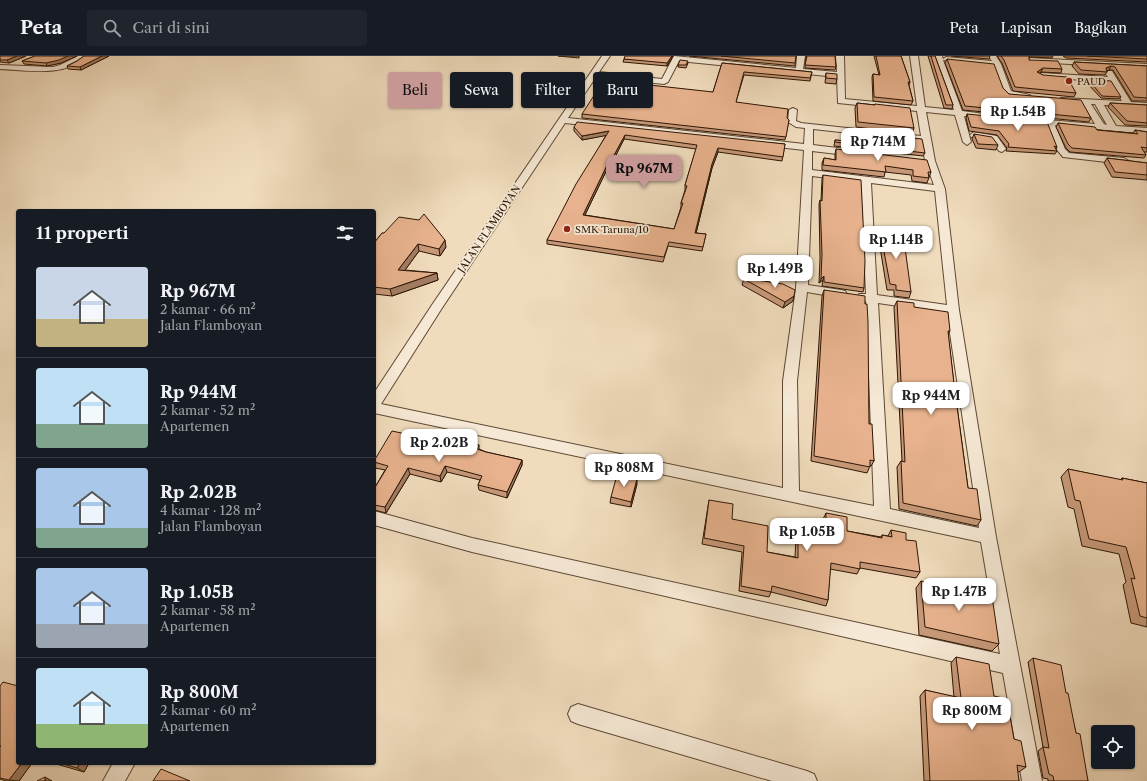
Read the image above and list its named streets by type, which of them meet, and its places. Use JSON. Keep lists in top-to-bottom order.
{
  "streets": {
    "street": ["JALAN FLAMBOYAN"]
  },
  "places": ["PAUD", "SMK Taruna/10"],
  "page": {
    "header": "Peta",
    "search": "Cari di sini",
    "nav": ["Peta", "Lapisan", "Bagikan"],
    "chip": [
      "Beli",
      "Sewa",
      "Filter",
      "Baru"
    ],
    "price": [
      "Rp 1.54B",
      "Rp 714M",
      "Rp 967M",
      "Rp 1.14B",
      "Rp 1.49B",
      "Rp 944M",
      "Rp 2.02B",
      "Rp 808M",
      "Rp 1.05B",
      "Rp 1.47B",
      "Rp 800M"
    ],
    "heading": "11 properti",
    "list": [
      {
        "name": "Rp 967M",
        "note": "2 kamar · 66 m² · Jalan Flamboyan"
      },
      {
        "name": "Rp 944M",
        "note": "2 kamar · 52 m² · Apartemen"
      },
      {
        "name": "Rp 2.02B",
        "note": "4 kamar · 128 m² · Jalan Flamboyan"
      },
      {
        "name": "Rp 1.05B",
        "note": "2 kamar · 58 m² · Apartemen"
      },
      {
        "name": "Rp 800M",
        "note": "2 kamar · 60 m² · Apartemen"
      }
    ]
  }
}
